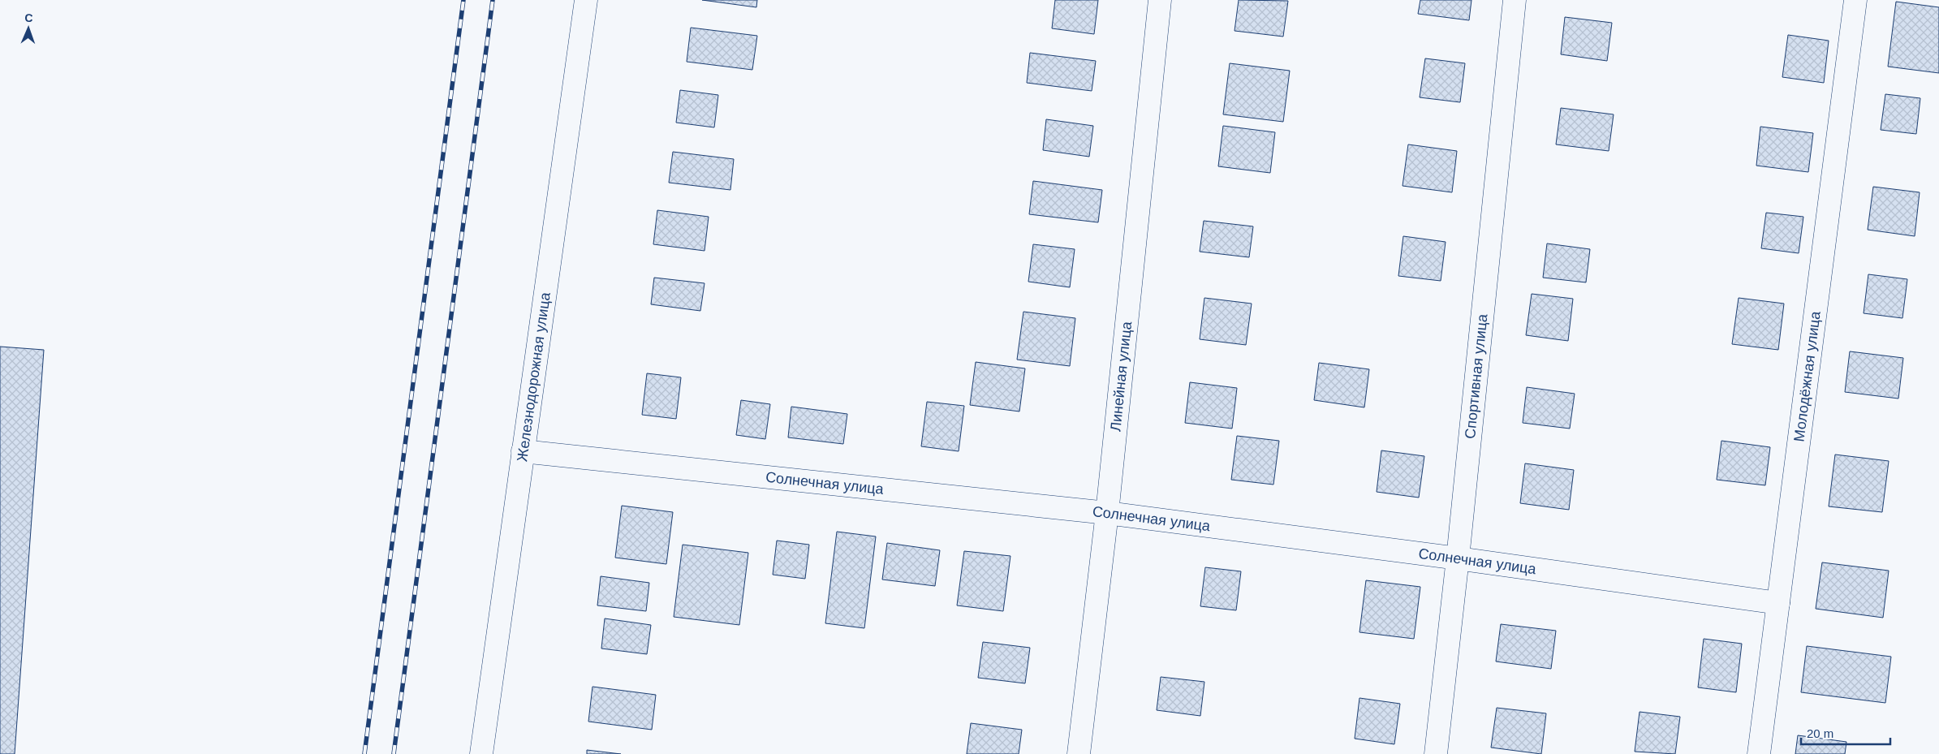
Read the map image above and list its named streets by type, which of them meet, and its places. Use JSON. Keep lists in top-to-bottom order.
{
  "streets": {
    "street": [
      "Железнодорожная улица",
      "Линейная улица",
      "Спортивная улица",
      "Молодёжная улица",
      "Солнечная улица"
    ]
  },
  "crossings": [
    ["Железнодорожная улица", "Солнечная улица"],
    ["Линейная улица", "Солнечная улица"],
    ["Спортивная улица", "Солнечная улица"],
    ["Молодёжная улица", "Солнечная улица"]
  ],
  "scale_bar": "20 m",
  "north": "top"
}
